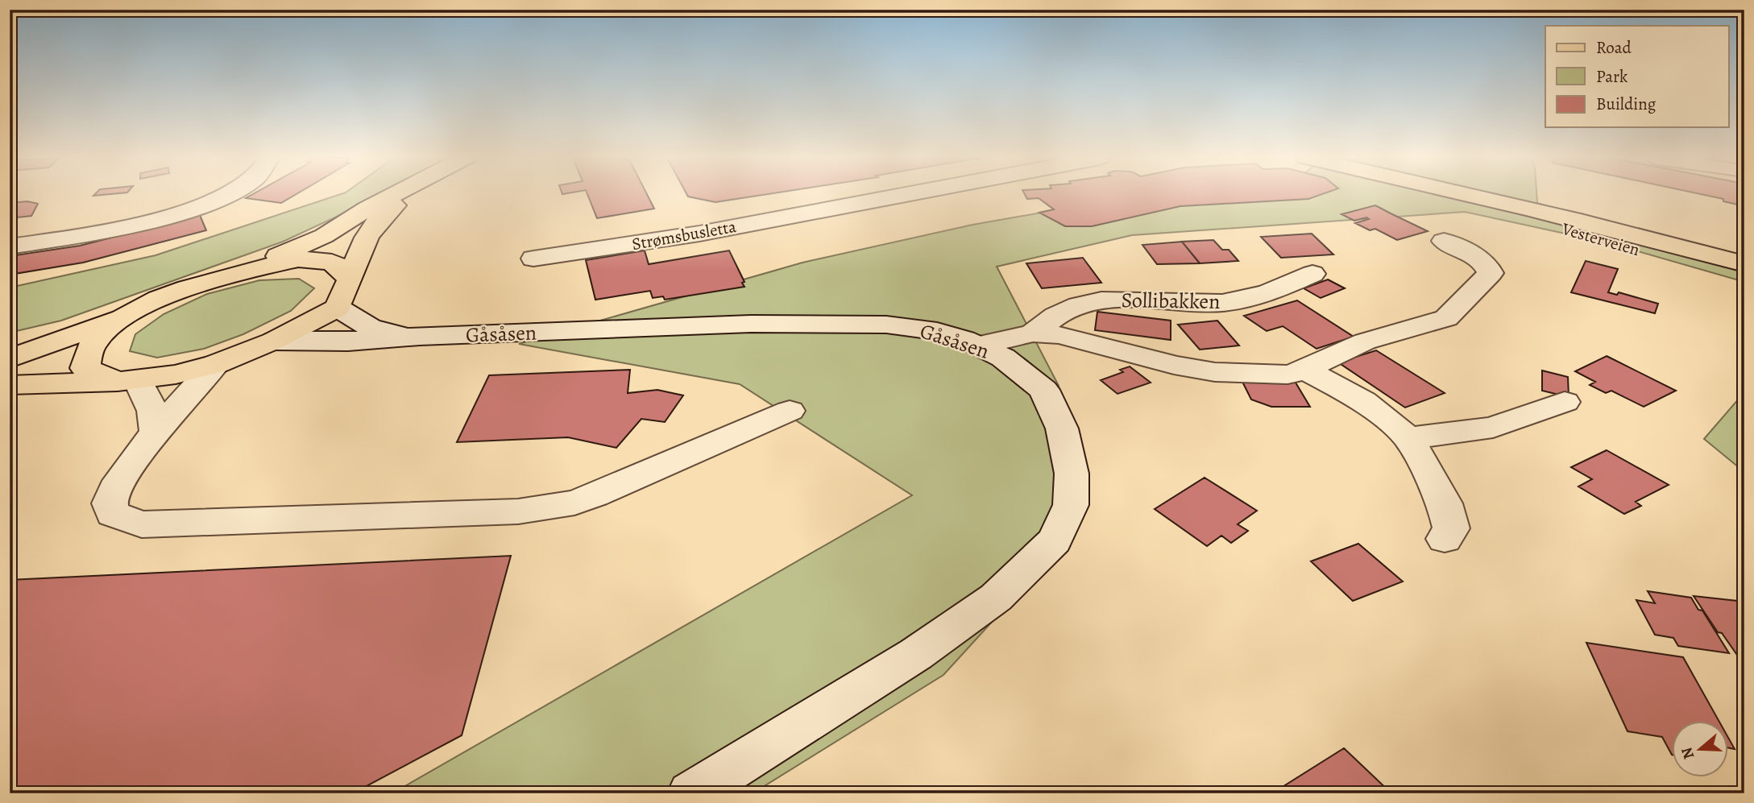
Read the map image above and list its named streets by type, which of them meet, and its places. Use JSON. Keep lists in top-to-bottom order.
{
  "streets": {
    "main road": ["Vesterveien"],
    "street": ["Strømsbusletta", "Sollibakken", "Gåsåsen"]
  },
  "crossings": [
    ["Sollibakken", "Gåsåsen"]
  ],
  "legend": ["Road", "Park", "Building"],
  "north": "left"
}
